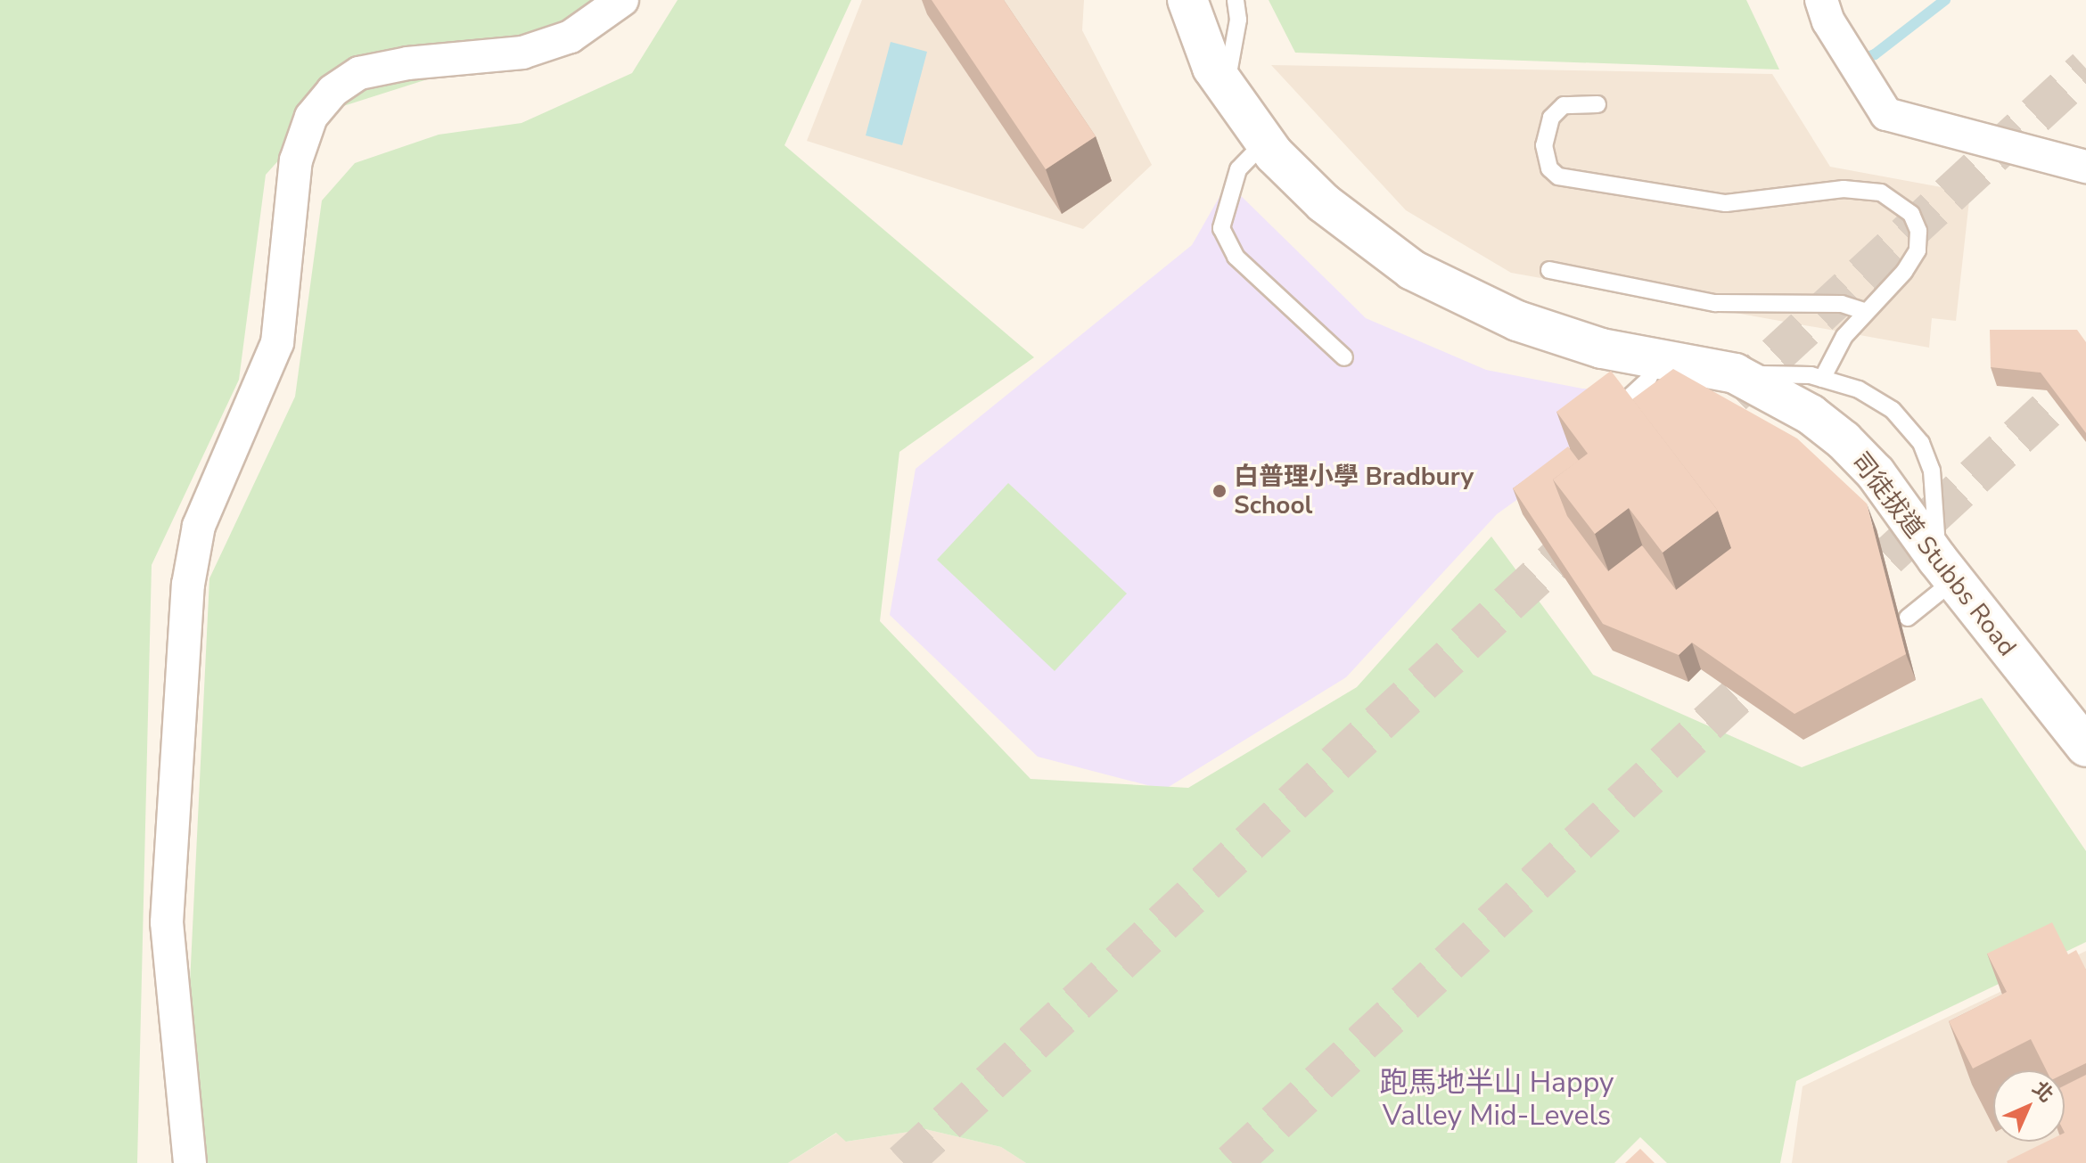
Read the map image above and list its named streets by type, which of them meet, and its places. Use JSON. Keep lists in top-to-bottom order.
{
  "streets": {
    "main road": ["司徒拔道 Stubbs Road"]
  },
  "districts": ["跑馬地半山 Happy Valley Mid-Levels"],
  "places": ["白普理小學 Bradbury School"],
  "north": "top right"
}
